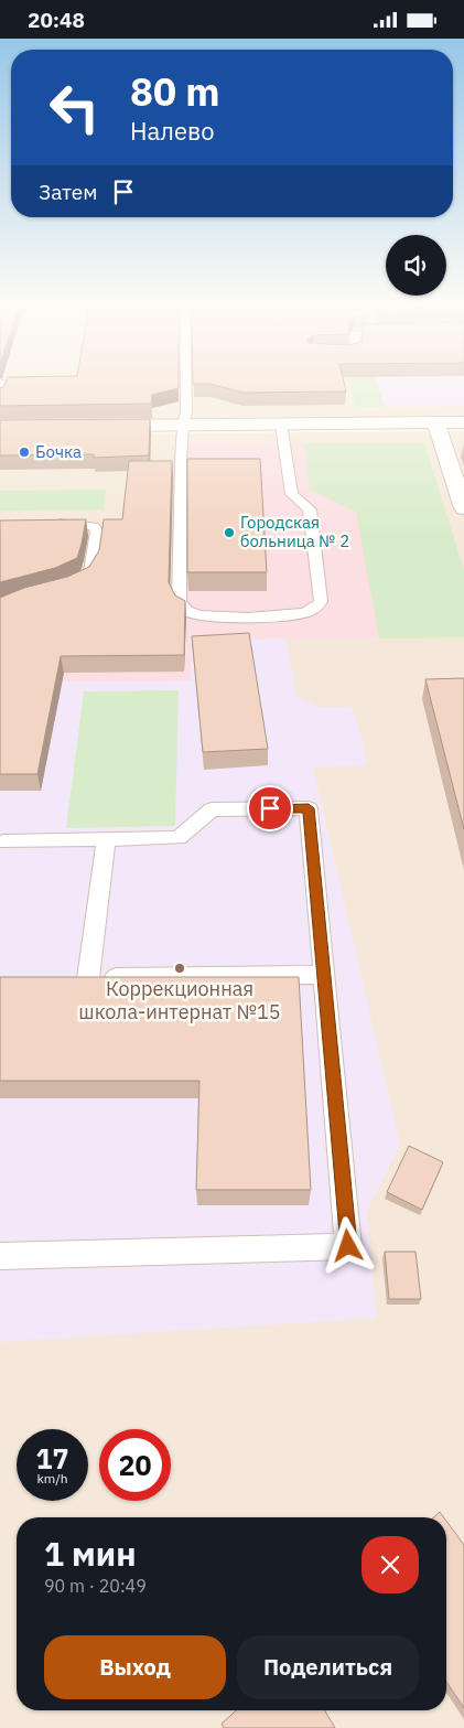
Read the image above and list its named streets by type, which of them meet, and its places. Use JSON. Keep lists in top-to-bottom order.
{
  "places": ["Бочка", "Городская больница № 2", "Коррекционная школа-интернат №15"],
  "page": {
    "status": "20:48",
    "turn": ["80 m", "Налево"],
    "then": "Затем",
    "speed": "17 km/h",
    "limit": "20",
    "heading": ["1 мин", "90 m · 20:49"],
    "buttons": ["Выход", "Поделиться"]
  }
}
